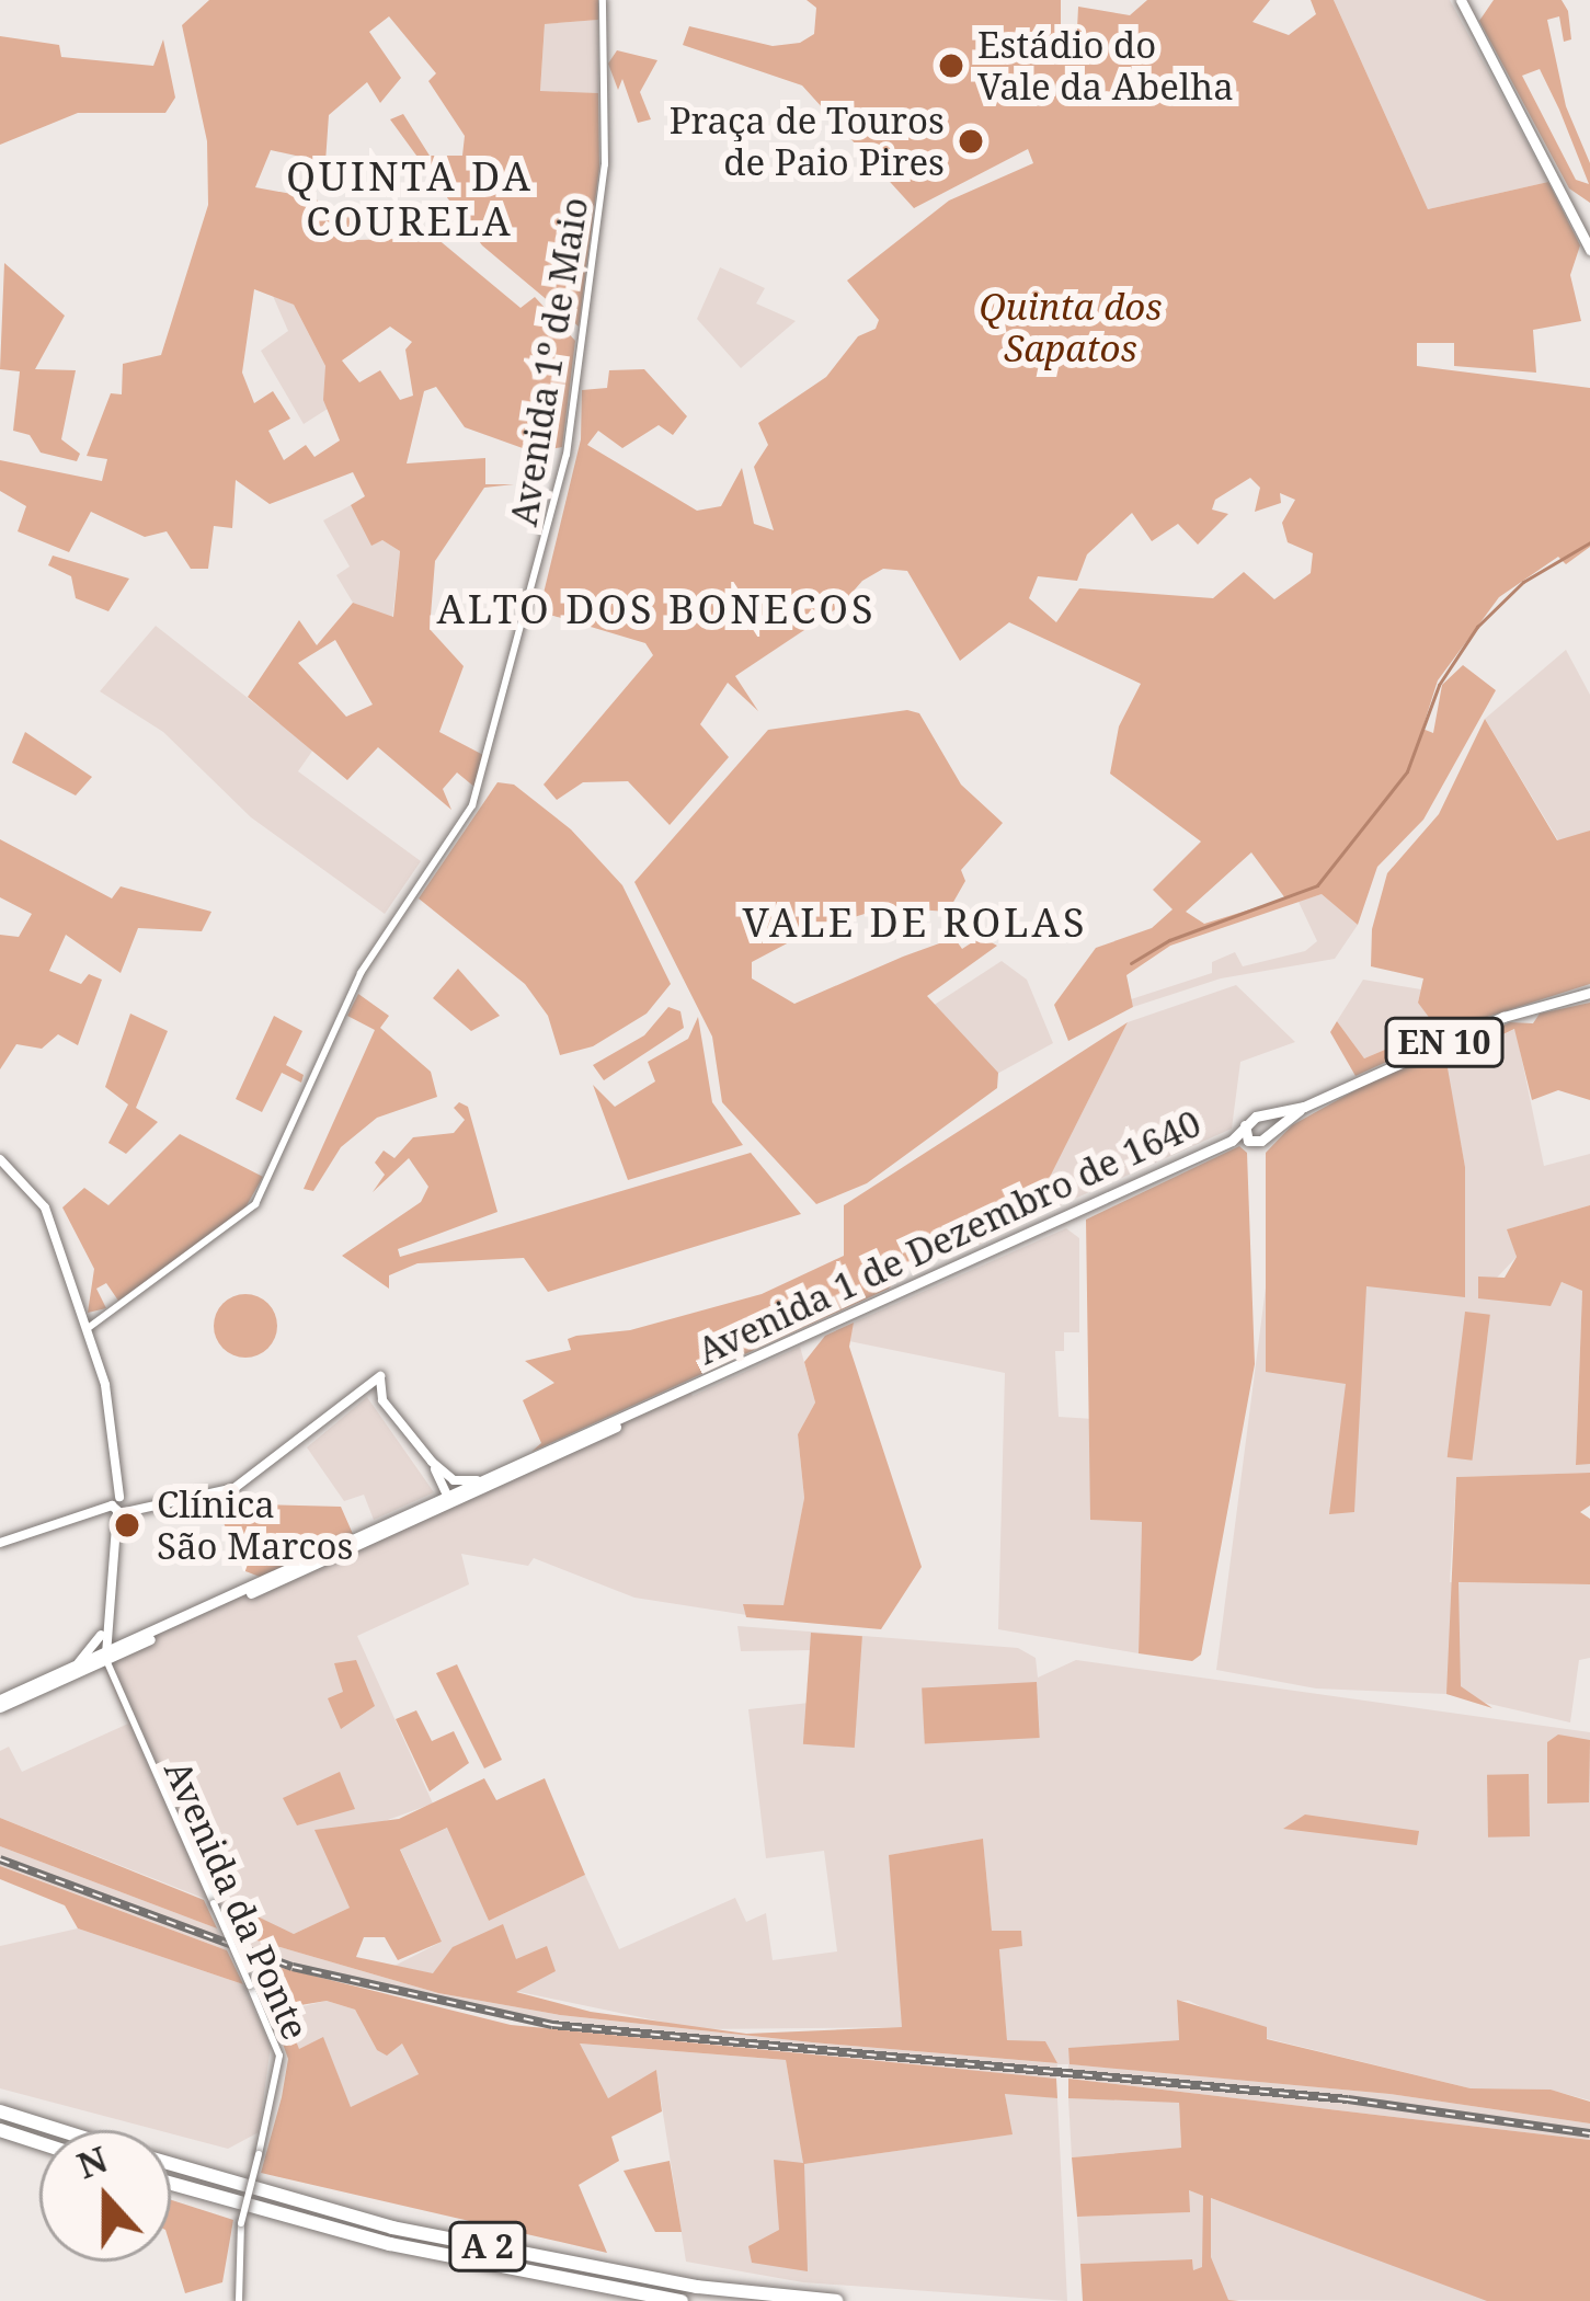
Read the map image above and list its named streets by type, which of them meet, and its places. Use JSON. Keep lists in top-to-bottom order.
{
  "streets": {
    "highway": ["A 2"],
    "main road": ["EN 10", "Avenida 1 de Dezembro de 1640"],
    "street": ["Avenida 1º de Maio", "Avenida da Ponte"]
  },
  "crossings": [
    ["Avenida 1 de Dezembro de 1640", "Avenida da Ponte"]
  ],
  "districts": ["QUINTA DA COURELA", "ALTO DOS BONECOS", "VALE DE ROLAS"],
  "parks": ["Quinta dos Sapatos"],
  "places": ["Estádio do Vale da Abelha", "Praça de Touros de Paio Pires", "Clínica São Marcos"],
  "north": "top"
}
